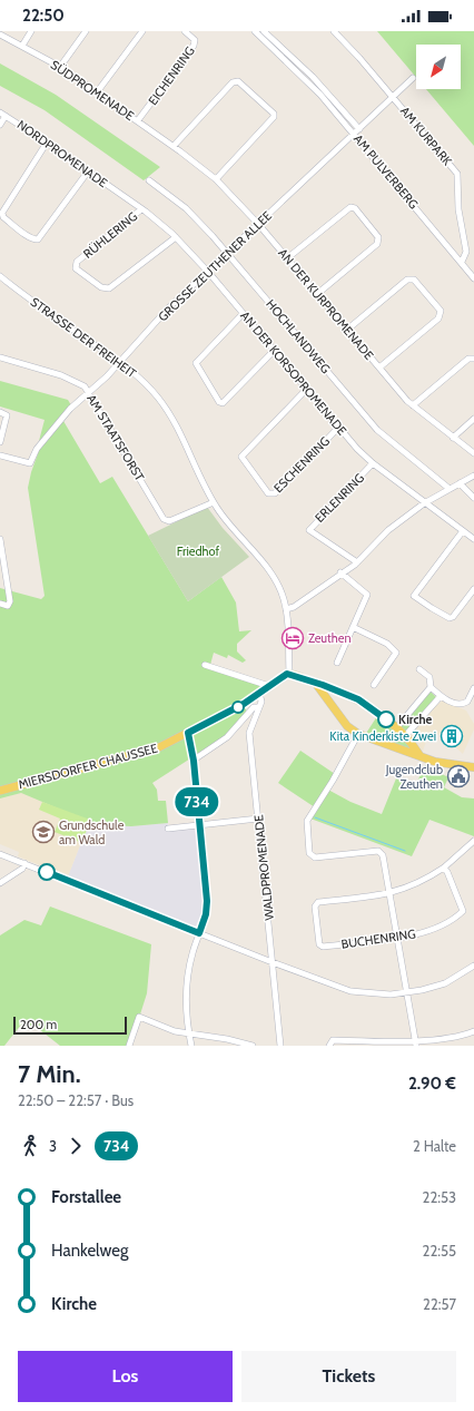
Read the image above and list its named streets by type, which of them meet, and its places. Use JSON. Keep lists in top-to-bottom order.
{
  "streets": {
    "main road": ["MIERSDORFER CHAUSSEE"],
    "street": [
      "EICHENRING",
      "SÜDPROMENADE",
      "AM KURPARK",
      "NORDPROMENADE",
      "AM PULVERBERG",
      "RÜHLERING",
      "GROSSE ZEUTHENER ALLEE",
      "AN DER KURPROMENADE",
      "HOCHLANDWEG",
      "STRASSE DER FREIHEIT",
      "AN DER KORSOPROMENADE",
      "AM STAATSFORST",
      "ESCHENRING",
      "ERLENRING",
      "WALDPROMENADE",
      "BUCHENRING"
    ]
  },
  "crossings": [
    ["EICHENRING", "SÜDPROMENADE"],
    ["SÜDPROMENADE", "AN DER KURPROMENADE"],
    ["AM KURPARK", "AM PULVERBERG"],
    ["AM KURPARK", "GROSSE ZEUTHENER ALLEE"],
    ["NORDPROMENADE", "AN DER KORSOPROMENADE"],
    ["AM PULVERBERG", "GROSSE ZEUTHENER ALLEE"],
    ["RÜHLERING", "AN DER KORSOPROMENADE"],
    ["GROSSE ZEUTHENER ALLEE", "AN DER KURPROMENADE"],
    ["GROSSE ZEUTHENER ALLEE", "HOCHLANDWEG"],
    ["GROSSE ZEUTHENER ALLEE", "STRASSE DER FREIHEIT"],
    ["GROSSE ZEUTHENER ALLEE", "AN DER KORSOPROMENADE"],
    ["GROSSE ZEUTHENER ALLEE", "AM STAATSFORST"],
    ["STRASSE DER FREIHEIT", "AM STAATSFORST"],
    ["STRASSE DER FREIHEIT", "MIERSDORFER CHAUSSEE"],
    ["AN DER KORSOPROMENADE", "ESCHENRING"],
    ["AN DER KORSOPROMENADE", "ERLENRING"],
    ["MIERSDORFER CHAUSSEE", "WALDPROMENADE"]
  ],
  "parks": ["Friedhof"],
  "places": {
    "hotel": ["Zeuthen"],
    "other": ["Kirche"],
    "building": ["Kita Kinderkiste Zwei"],
    "public building": ["Jugendclub Zeuthen"],
    "school or university": ["Grundschule am Wald"]
  },
  "lines": ["bus line 734"],
  "scale_bar": "200 m",
  "north": "bottom left",
  "page": {
    "status": "22:50",
    "on_map": "734",
    "scale": "200 m",
    "heading": ["7 Min.", "22:50 – 22:57 · Bus", "2.90 €"],
    "legs": ["3", "734", "2 Halte"],
    "list": [
      {
        "name": "Forstallee",
        "value": "22:53"
      },
      {
        "name": "Hankelweg",
        "value": "22:55"
      },
      {
        "name": "Kirche",
        "value": "22:57"
      }
    ],
    "buttons": ["Los", "Tickets"]
  }
}
